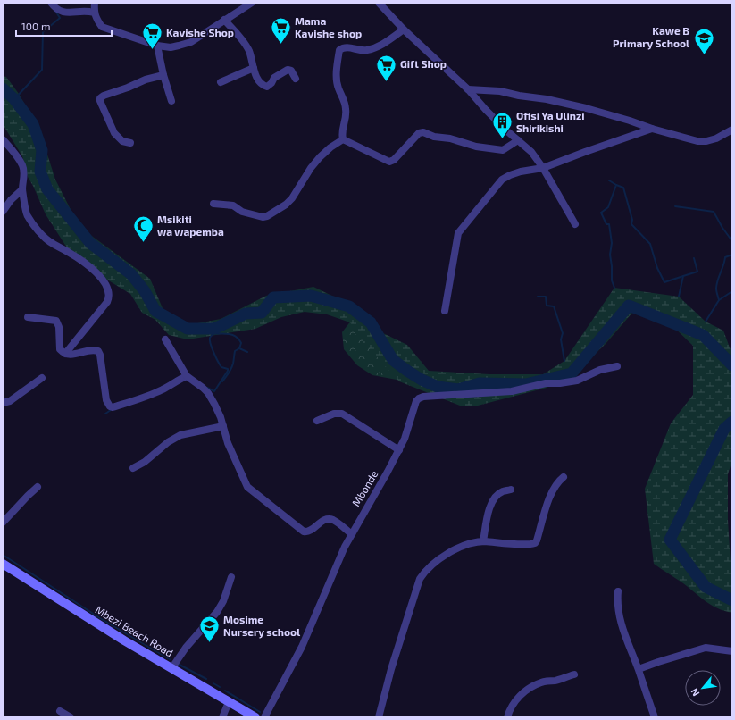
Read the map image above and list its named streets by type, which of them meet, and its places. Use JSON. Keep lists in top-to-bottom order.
{
  "streets": {
    "main road": ["Mbezi Beach Road"],
    "street": ["Mbonde"]
  },
  "places": {
    "supermarket": ["Mama Kavishe shop", "Kavishe Shop", "Gift Shop"],
    "school or university": ["Kawe B Primary School", "Mosime Nursery school"],
    "building": ["Ofisi Ya Ulinzi Shirikishi"],
    "mosque": ["Msikiti wa wapemba"]
  },
  "scale_bar": "100 m",
  "north": "bottom left"
}
